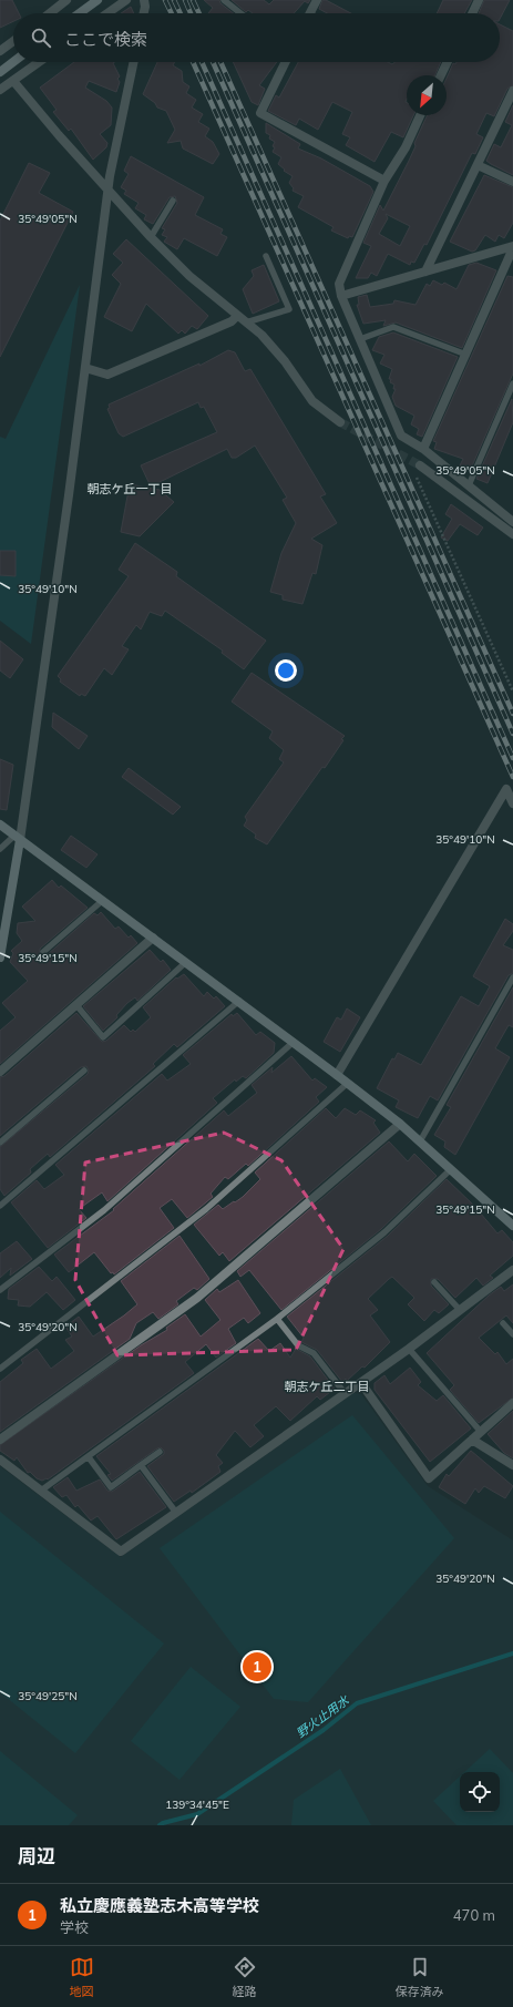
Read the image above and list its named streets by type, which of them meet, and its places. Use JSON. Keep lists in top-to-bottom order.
{
  "districts": ["朝志ケ丘一丁目", "朝志ケ丘二丁目"],
  "water": ["野火止用水"],
  "north": "bottom left",
  "page": {
    "search": "ここで検索",
    "pins": "1",
    "heading": "周辺",
    "list": [
      {
        "mark": "1",
        "name": "私立慶應義塾志木高等学校",
        "note": "学校",
        "value": "470 m"
      }
    ],
    "nav": ["地図", "経路", "保存済み"]
  },
  "coordinates": [
    "35°49'05\"N",
    "35°49'10\"N",
    "35°49'15\"N",
    "35°49'20\"N",
    "35°49'25\"N",
    "139°34'45\"E"
  ]
}
